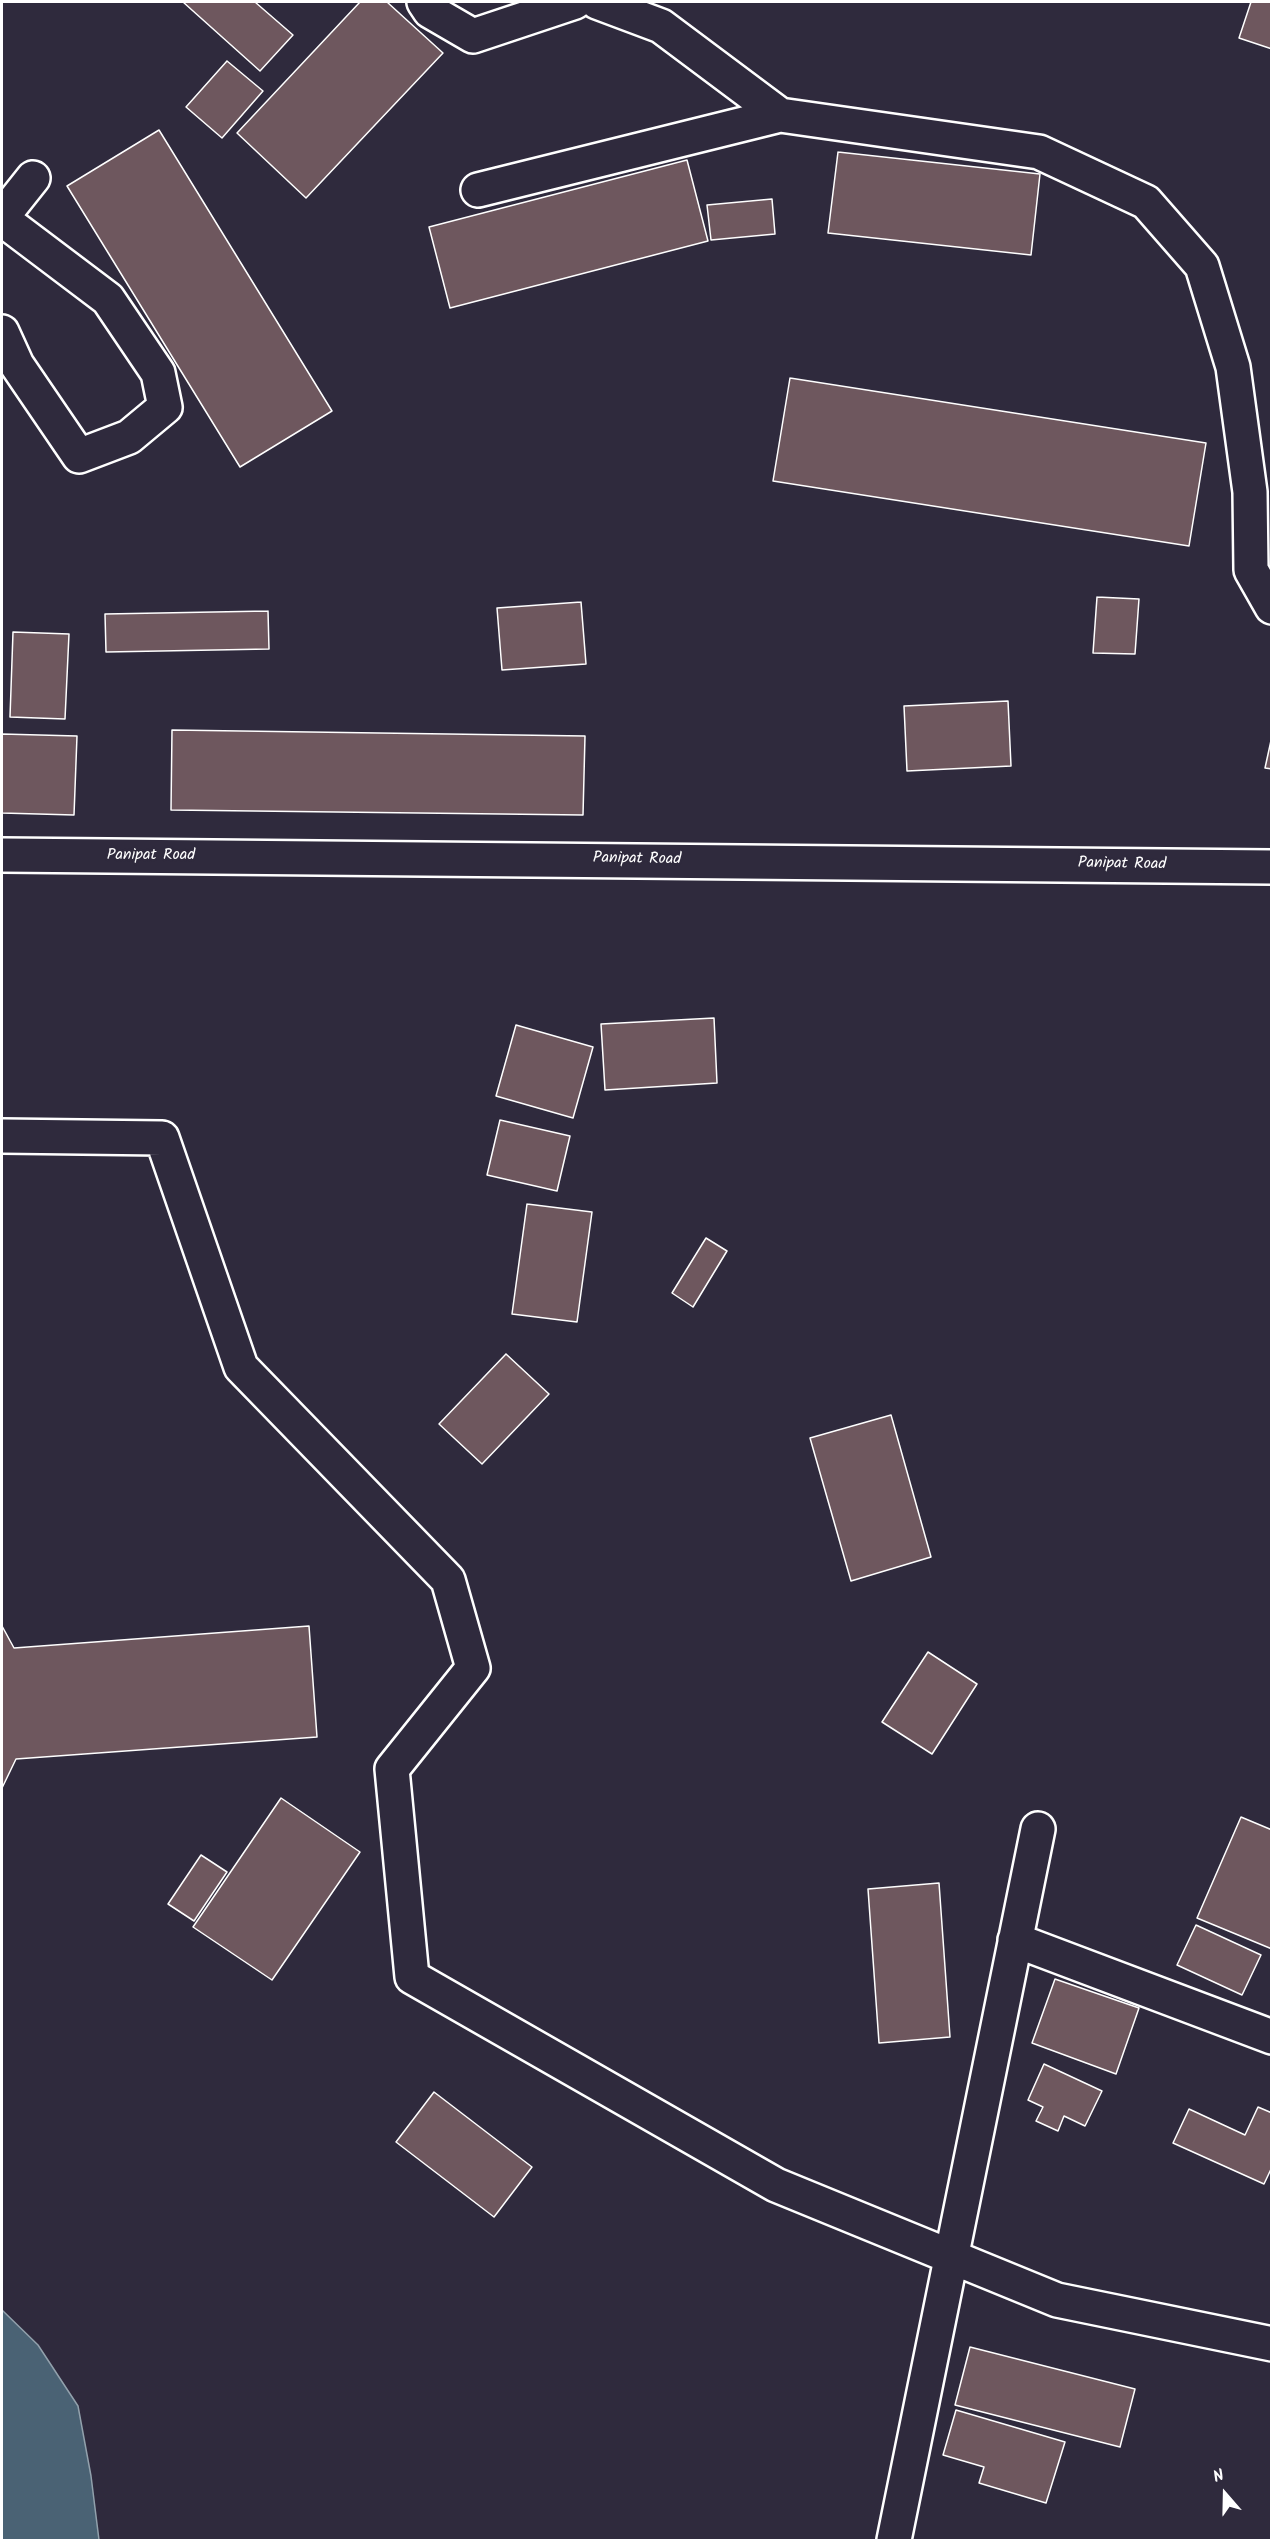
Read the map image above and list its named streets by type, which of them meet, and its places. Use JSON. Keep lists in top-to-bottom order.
{
  "streets": {
    "street": ["Panipat Road"]
  },
  "north": "top"
}
